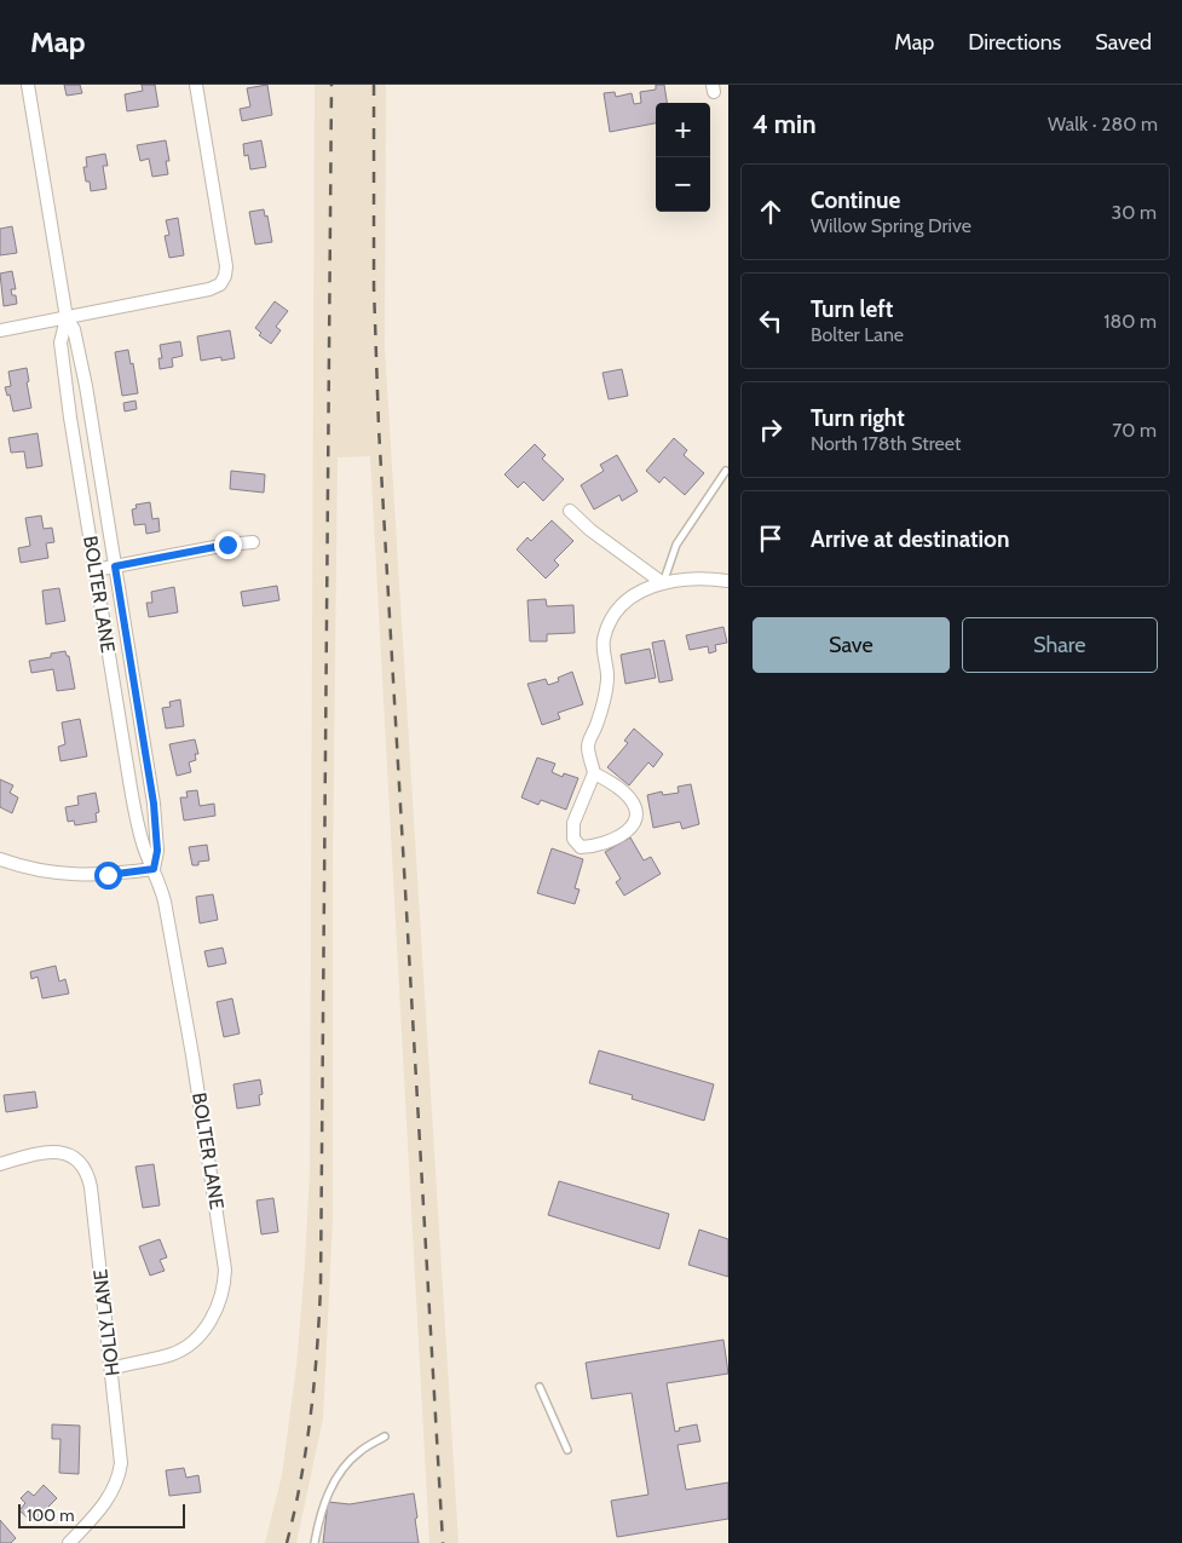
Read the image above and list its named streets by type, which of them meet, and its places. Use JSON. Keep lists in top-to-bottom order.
{
  "streets": {
    "street": ["BOLTER LANE", "HOLLY LANE"]
  },
  "crossings": [
    ["BOLTER LANE", "HOLLY LANE"]
  ],
  "scale_bar": "100 m",
  "page": {
    "header": "Map",
    "nav": ["Map", "Directions", "Saved"],
    "heading": ["4 min", "Walk · 280 m"],
    "map_buttons": ["+", "−"],
    "list": [
      ["Continue", "Willow Spring Drive", "30 m"],
      ["Turn left", "Bolter Lane", "180 m"],
      ["Turn right", "North 178th Street", "70 m"],
      "Arrive at destination"
    ],
    "buttons": ["Save", "Share"],
    "scale": "100 m"
  }
}
